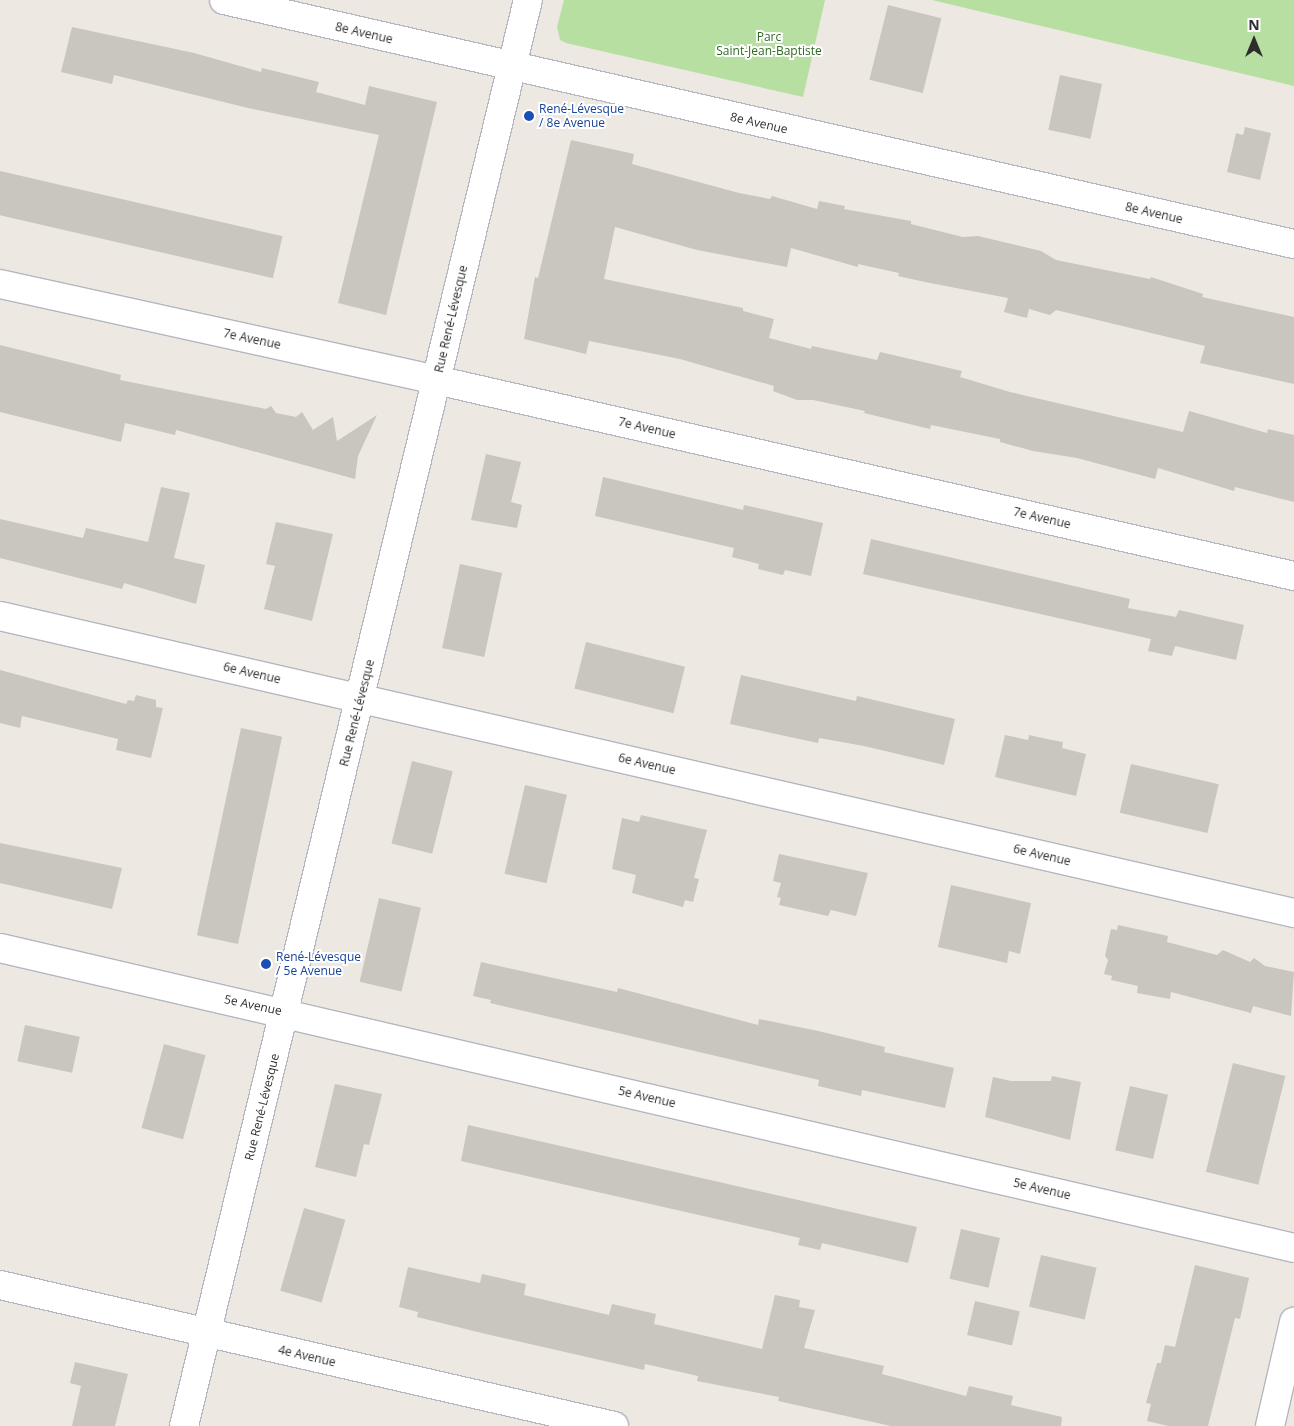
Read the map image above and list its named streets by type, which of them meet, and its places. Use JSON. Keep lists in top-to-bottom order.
{
  "streets": {
    "street": [
      "8e Avenue",
      "Rue René-Lévesque",
      "7e Avenue",
      "6e Avenue",
      "5e Avenue",
      "4e Avenue"
    ]
  },
  "crossings": [
    ["8e Avenue", "Rue René-Lévesque"],
    ["Rue René-Lévesque", "7e Avenue"],
    ["Rue René-Lévesque", "6e Avenue"],
    ["Rue René-Lévesque", "5e Avenue"],
    ["Rue René-Lévesque", "4e Avenue"]
  ],
  "parks": ["Parc Saint-Jean-Baptiste"],
  "places": ["René-Lévesque / 8e Avenue", "René-Lévesque / 5e Avenue"],
  "north": "top"
}
